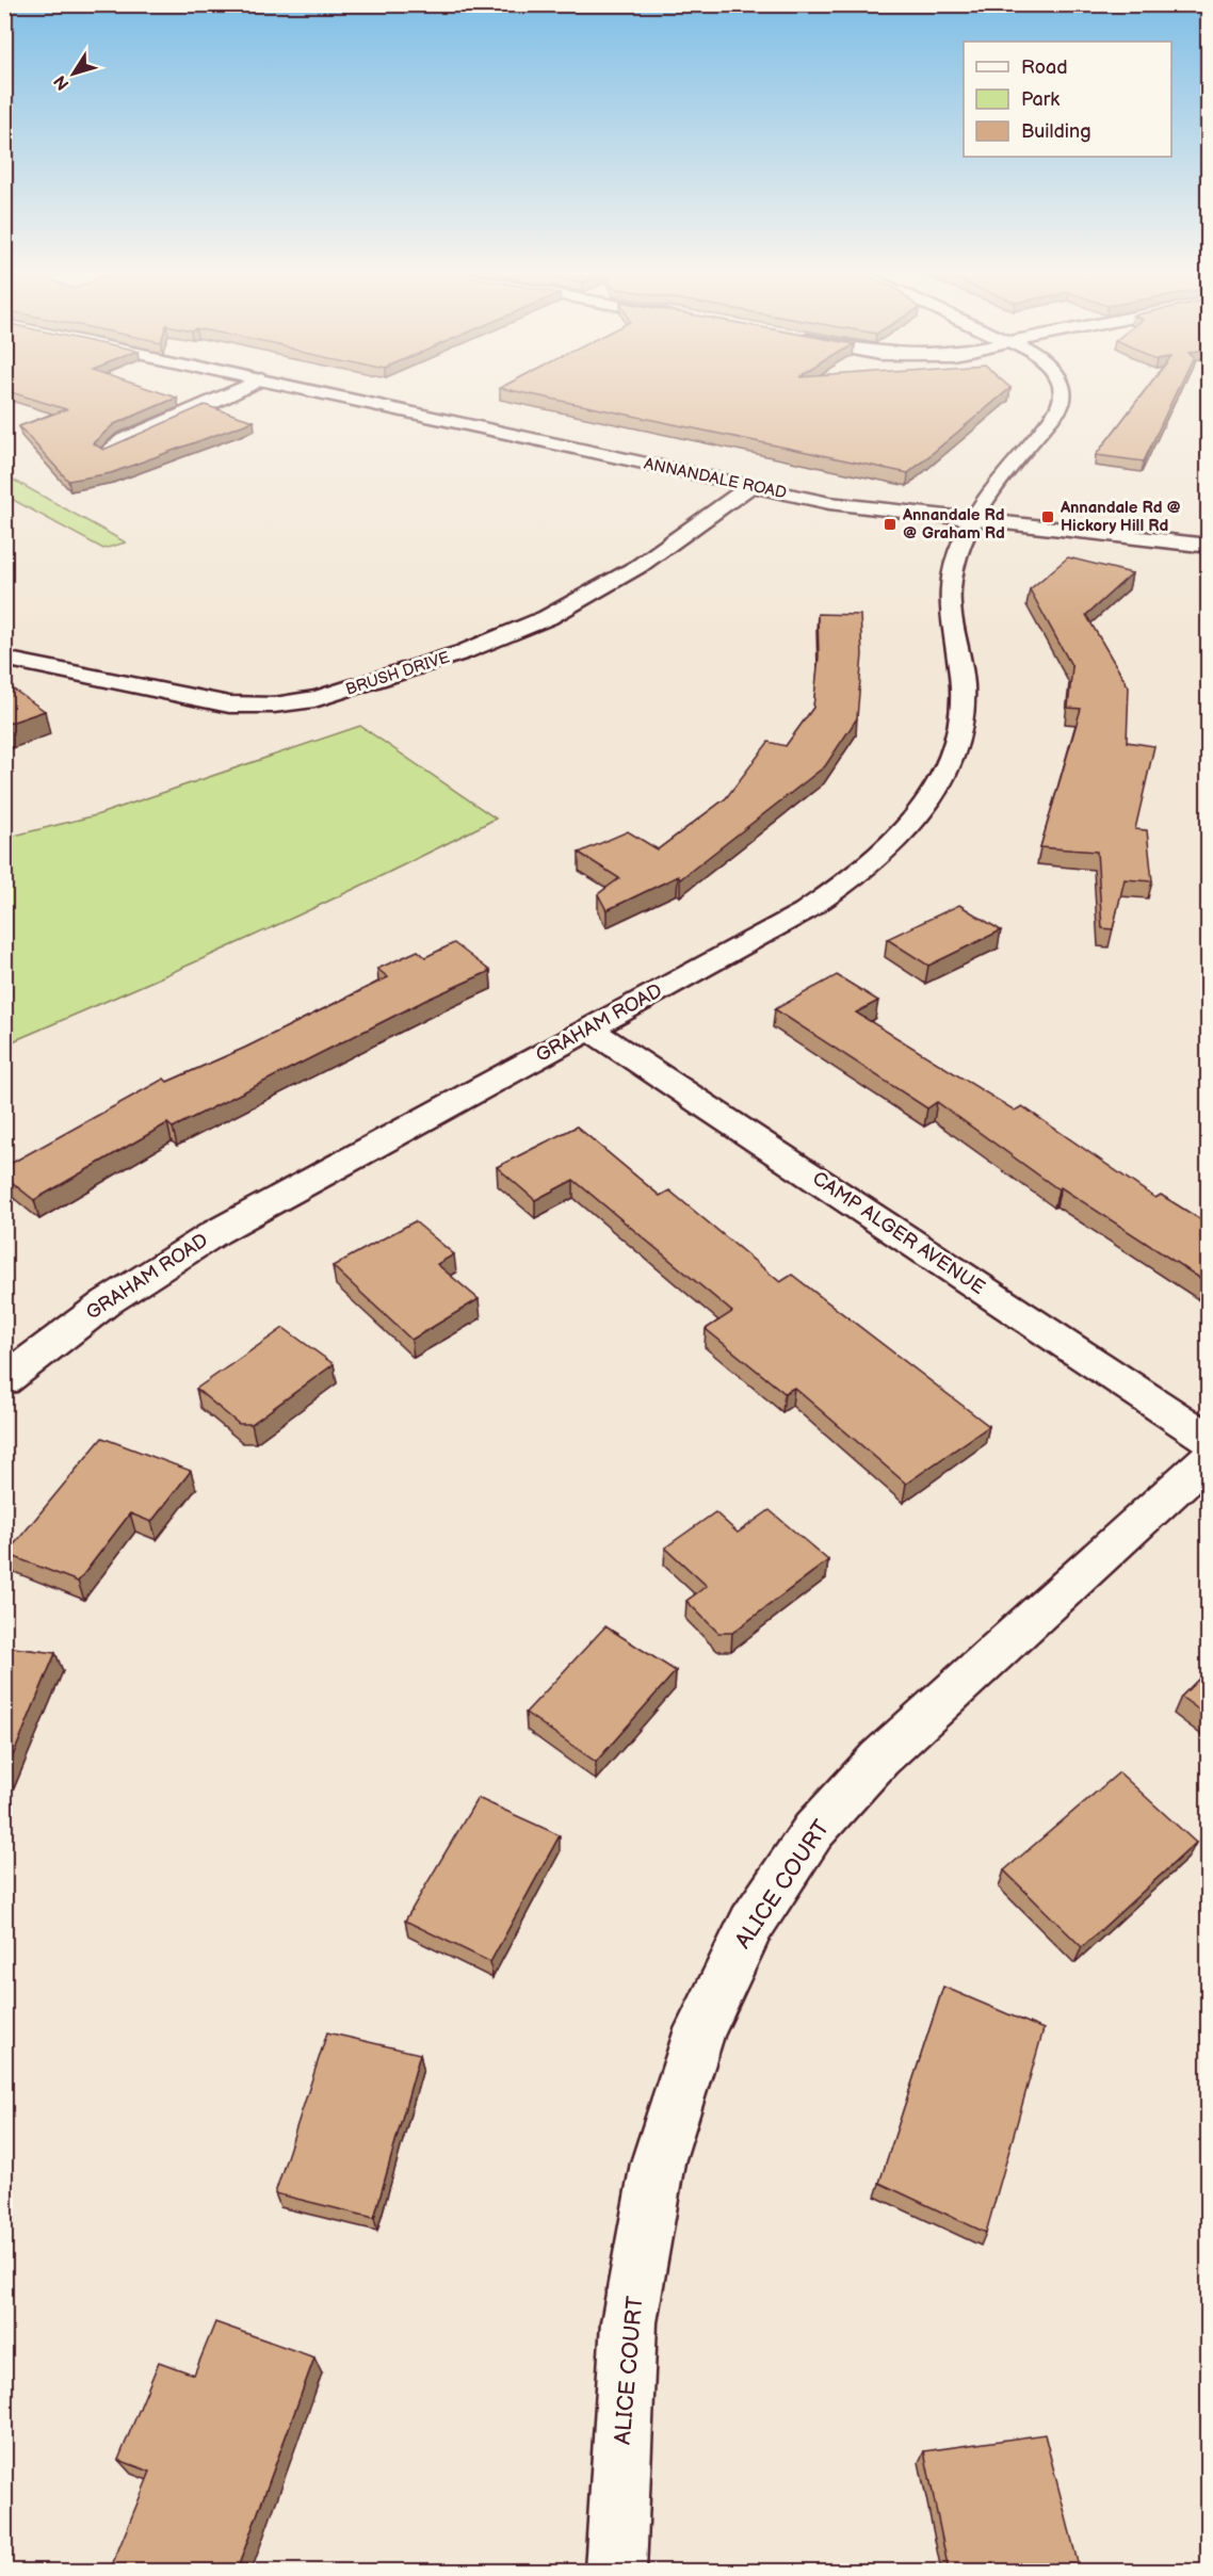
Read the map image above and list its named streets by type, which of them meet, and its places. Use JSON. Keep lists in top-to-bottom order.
{
  "streets": {
    "street": [
      "ANNANDALE ROAD",
      "BRUSH DRIVE",
      "GRAHAM ROAD",
      "CAMP ALGER AVENUE",
      "ALICE COURT"
    ]
  },
  "crossings": [
    ["ANNANDALE ROAD", "BRUSH DRIVE"],
    ["ANNANDALE ROAD", "GRAHAM ROAD"],
    ["GRAHAM ROAD", "CAMP ALGER AVENUE"]
  ],
  "places": {
    "transit": ["Annandale Rd @ Hickory Hill Rd", "Annandale Rd @ Graham Rd"]
  },
  "legend": ["Road", "Park", "Building"],
  "north": "bottom left"
}
